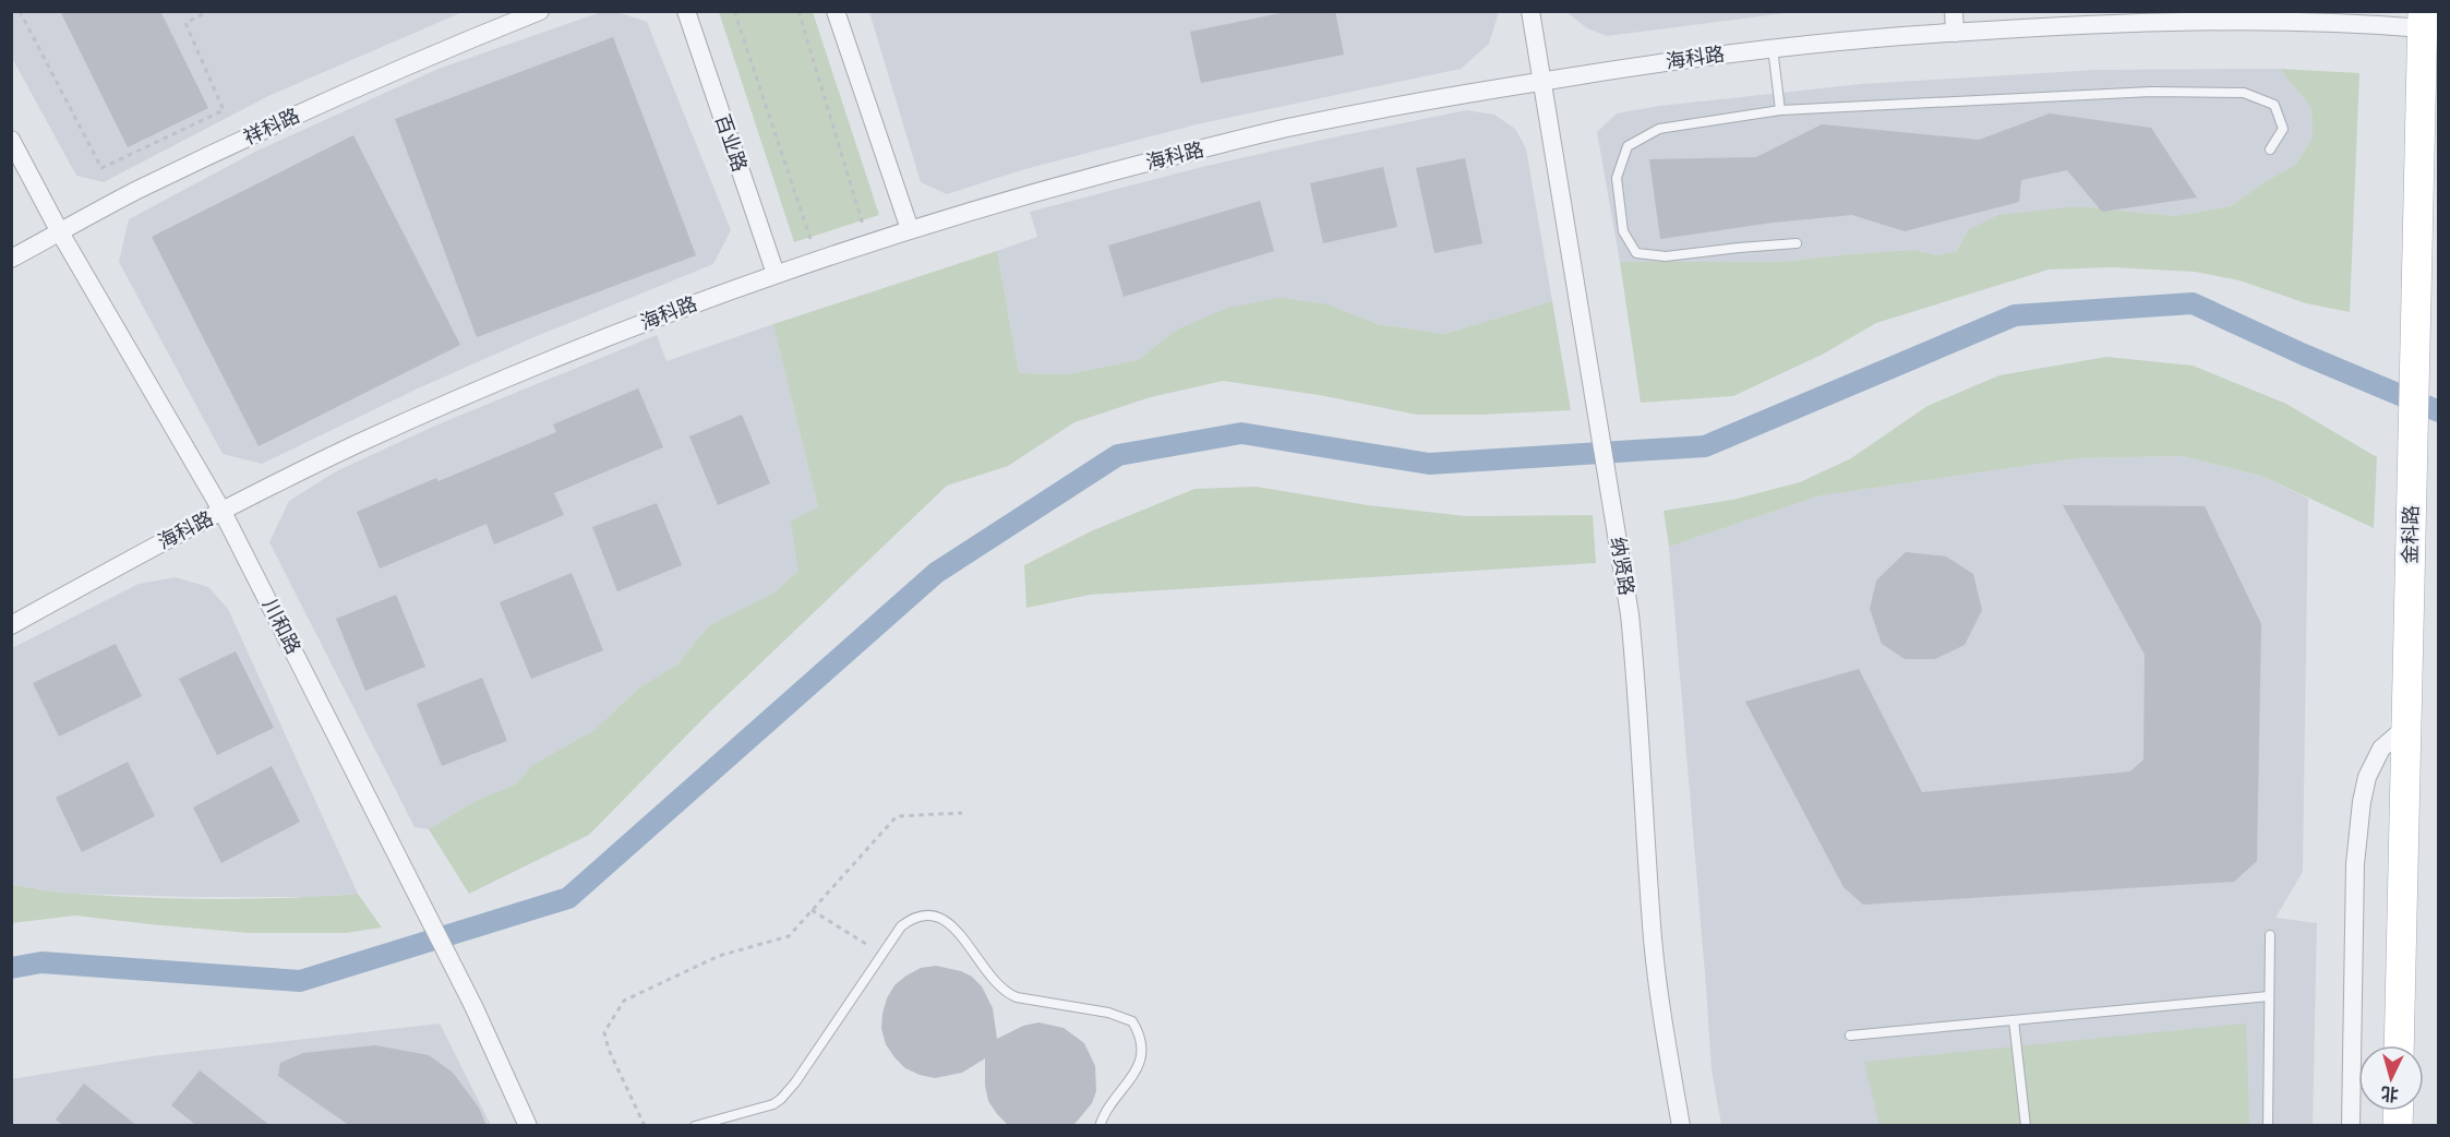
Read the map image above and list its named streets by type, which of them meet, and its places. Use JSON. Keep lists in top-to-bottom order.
{
  "streets": {
    "main road": ["金科路"],
    "street": [
      "海科路",
      "祥科路",
      "百业路",
      "纳贤路",
      "川和路"
    ]
  },
  "crossings": [
    ["海科路", "百业路"],
    ["海科路", "金科路"],
    ["海科路", "纳贤路"],
    ["海科路", "川和路"],
    ["祥科路", "川和路"]
  ],
  "north": "bottom"
}
